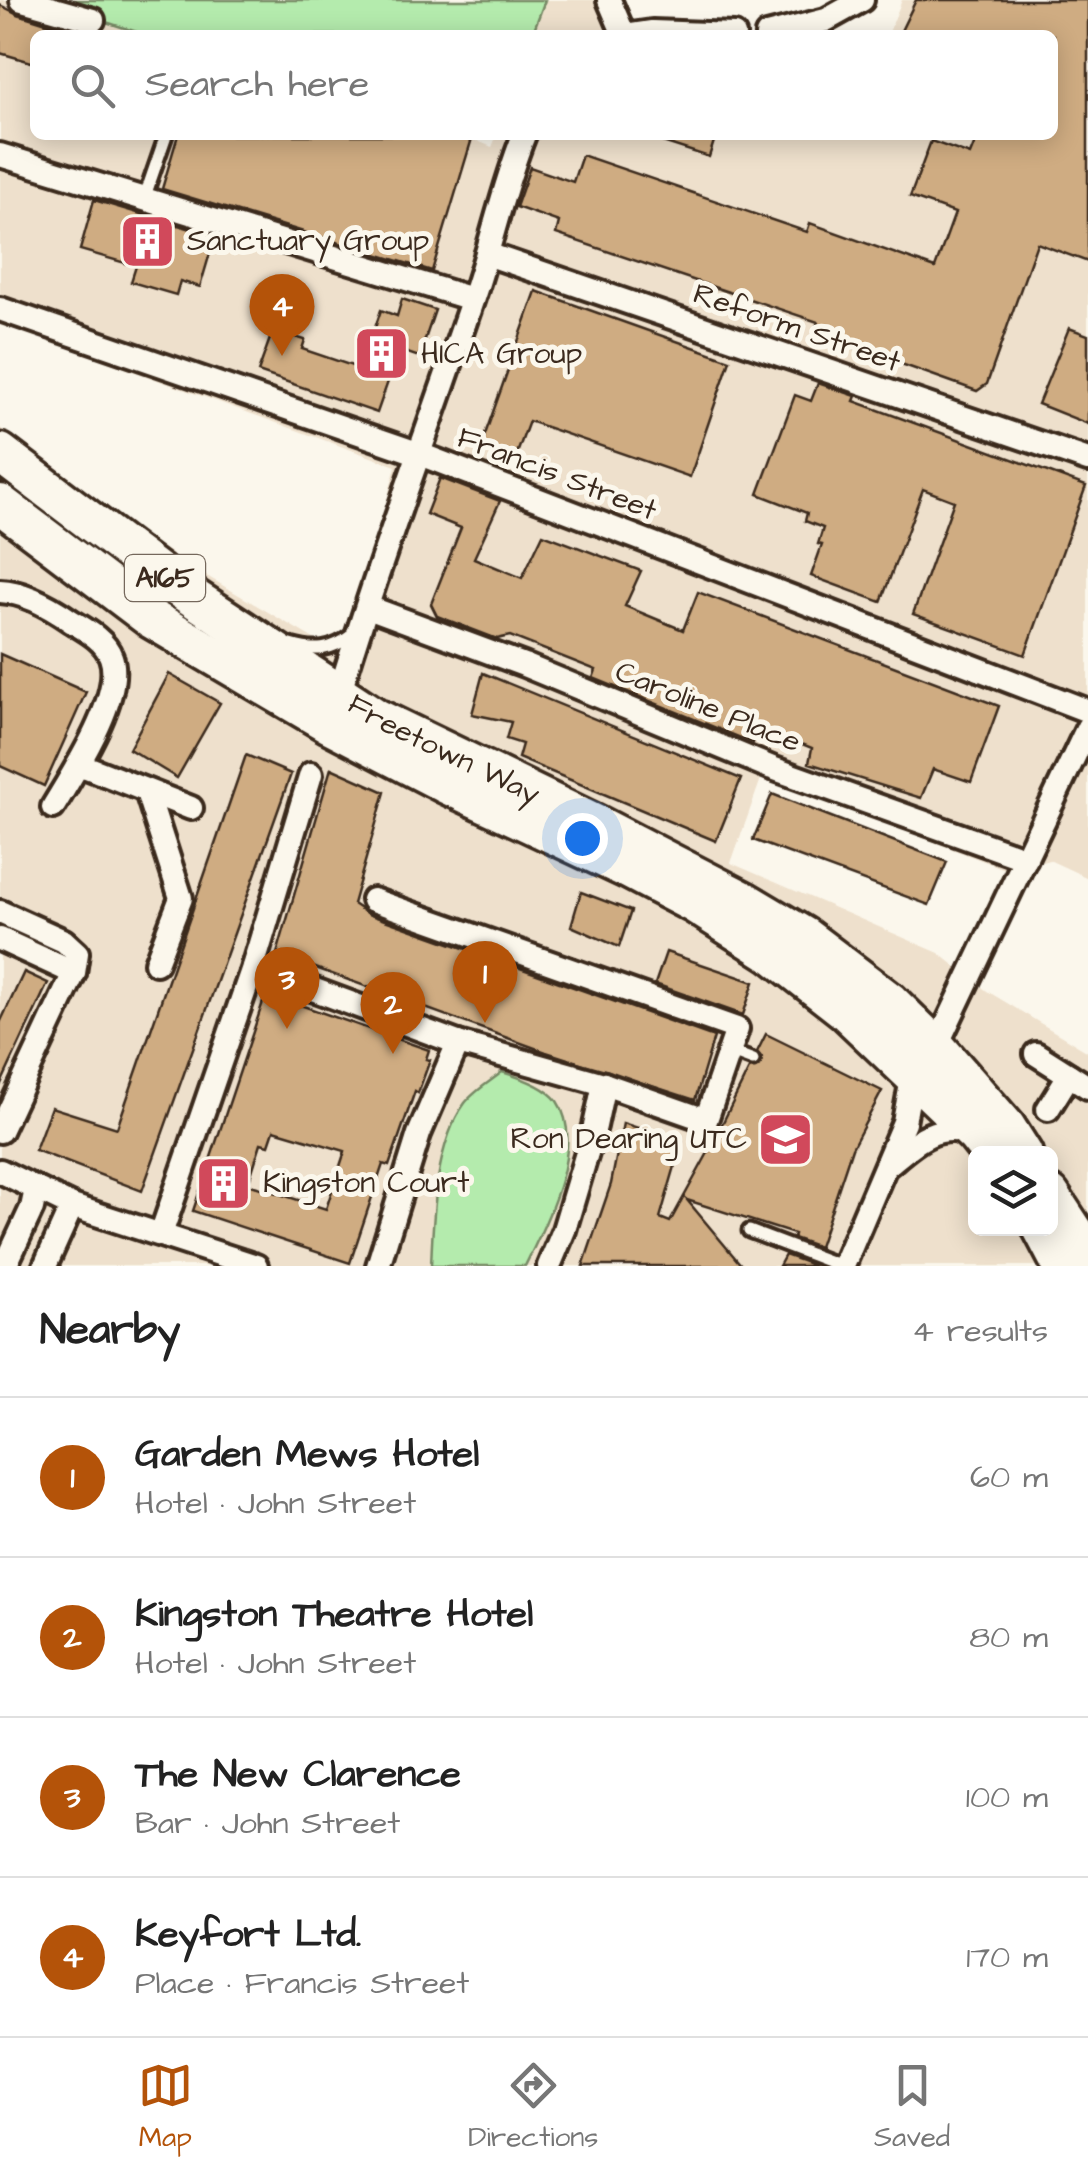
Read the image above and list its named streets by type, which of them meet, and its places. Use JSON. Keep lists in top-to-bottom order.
{
  "streets": {
    "highway": ["A165", "Freetown Way"],
    "street": ["Reform Street", "Francis Street", "Caroline Place"]
  },
  "places": {
    "building": ["Sanctuary Group", "HICA Group", "Kingston Court"],
    "school or university": ["Ron Dearing UTC"]
  },
  "page": {
    "search": "Search here",
    "pins": [
      "4",
      "1",
      "3",
      "2"
    ],
    "heading": ["Nearby", "4 results"],
    "list": [
      {
        "mark": "1",
        "name": "Garden Mews Hotel",
        "note": "Hotel · John Street",
        "value": "60 m"
      },
      {
        "mark": "2",
        "name": "Kingston Theatre Hotel",
        "note": "Hotel · John Street",
        "value": "80 m"
      },
      {
        "mark": "3",
        "name": "The New Clarence",
        "note": "Bar · John Street",
        "value": "100 m"
      },
      {
        "mark": "4",
        "name": "Keyfort Ltd.",
        "note": "Place · Francis Street",
        "value": "170 m"
      }
    ],
    "nav": ["Map", "Directions", "Saved"]
  }
}
